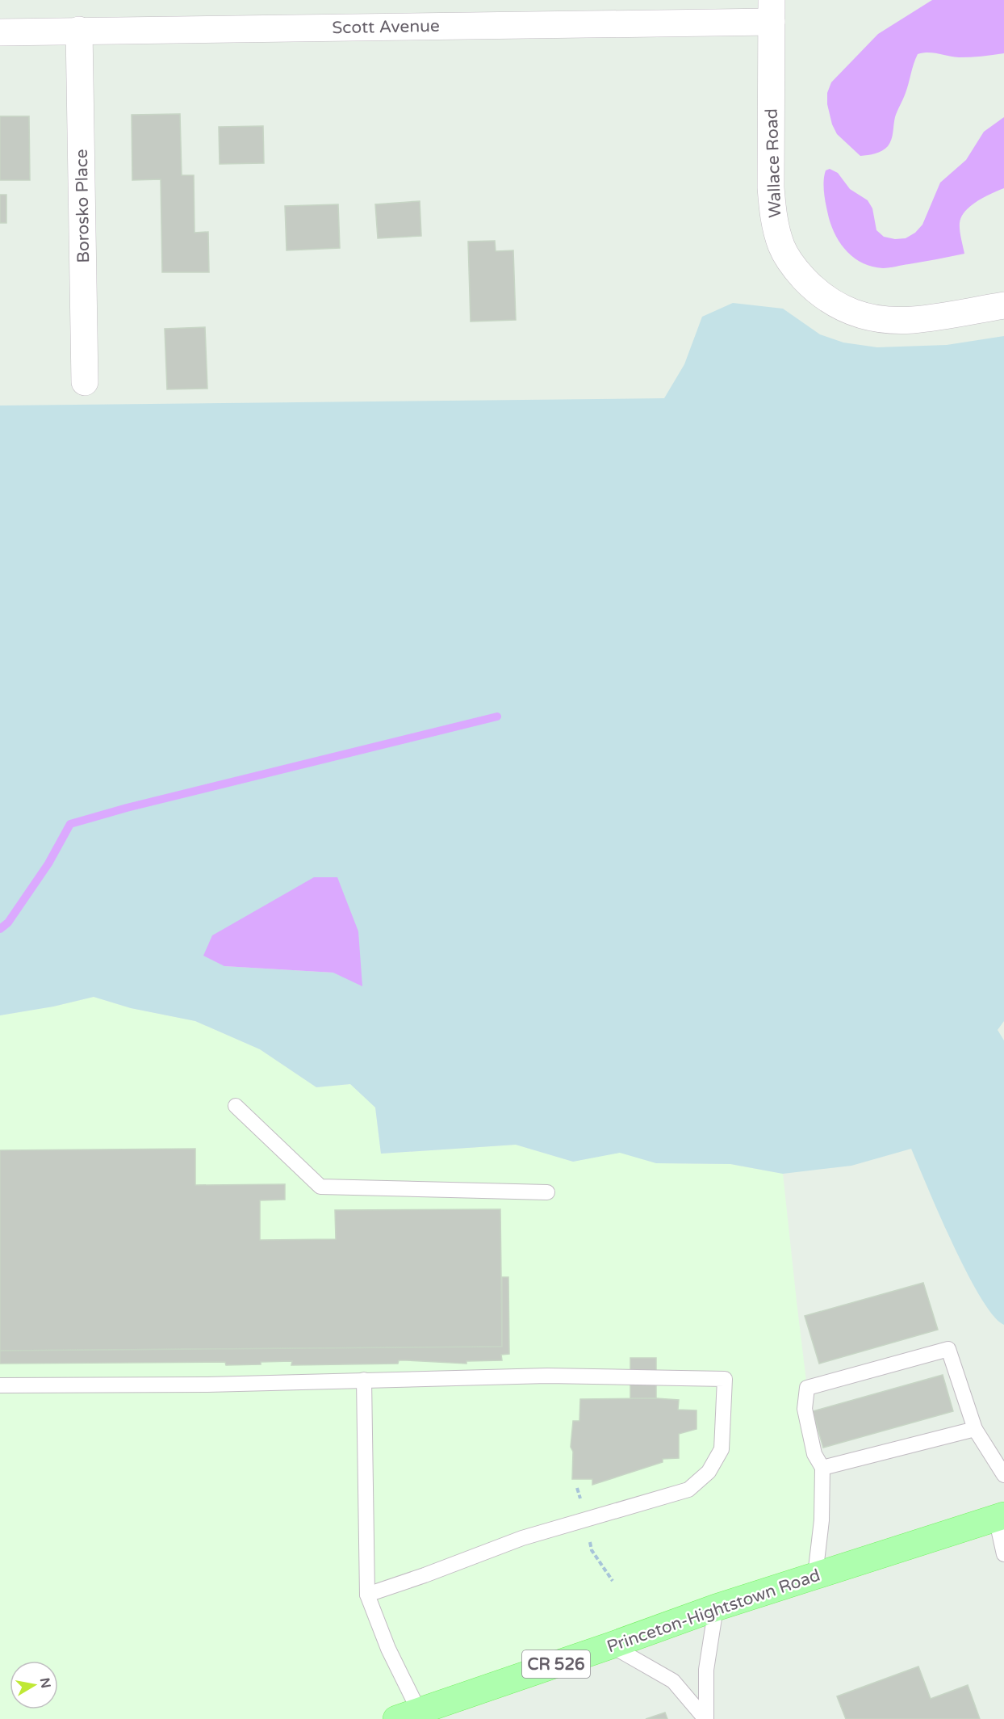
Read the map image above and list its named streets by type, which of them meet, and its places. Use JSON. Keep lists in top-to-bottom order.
{
  "streets": {
    "main road": ["Princeton-Hightstown Road", "CR 526"],
    "street": ["Scott Avenue", "Wallace Road", "Borosko Place"]
  },
  "crossings": [
    ["Scott Avenue", "Wallace Road"],
    ["Scott Avenue", "Borosko Place"]
  ],
  "north": "right"
}
